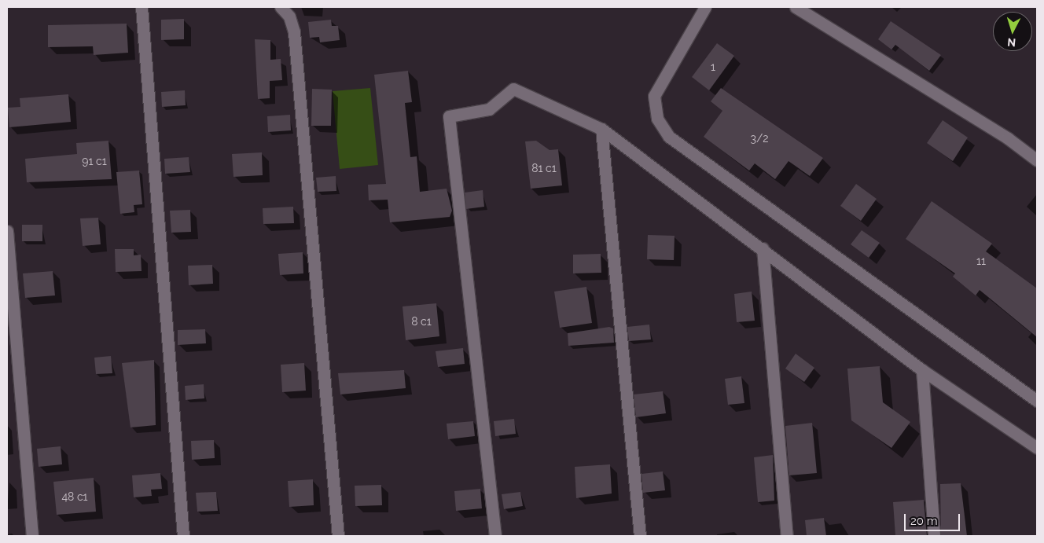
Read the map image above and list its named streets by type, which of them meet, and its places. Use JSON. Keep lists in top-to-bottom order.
{
  "house_numbers": [
    "1",
    "3/2",
    "91 с1",
    "81 с1",
    "11",
    "8 с1",
    "48 с1"
  ],
  "scale_bar": "20 m",
  "north": "bottom"
}
